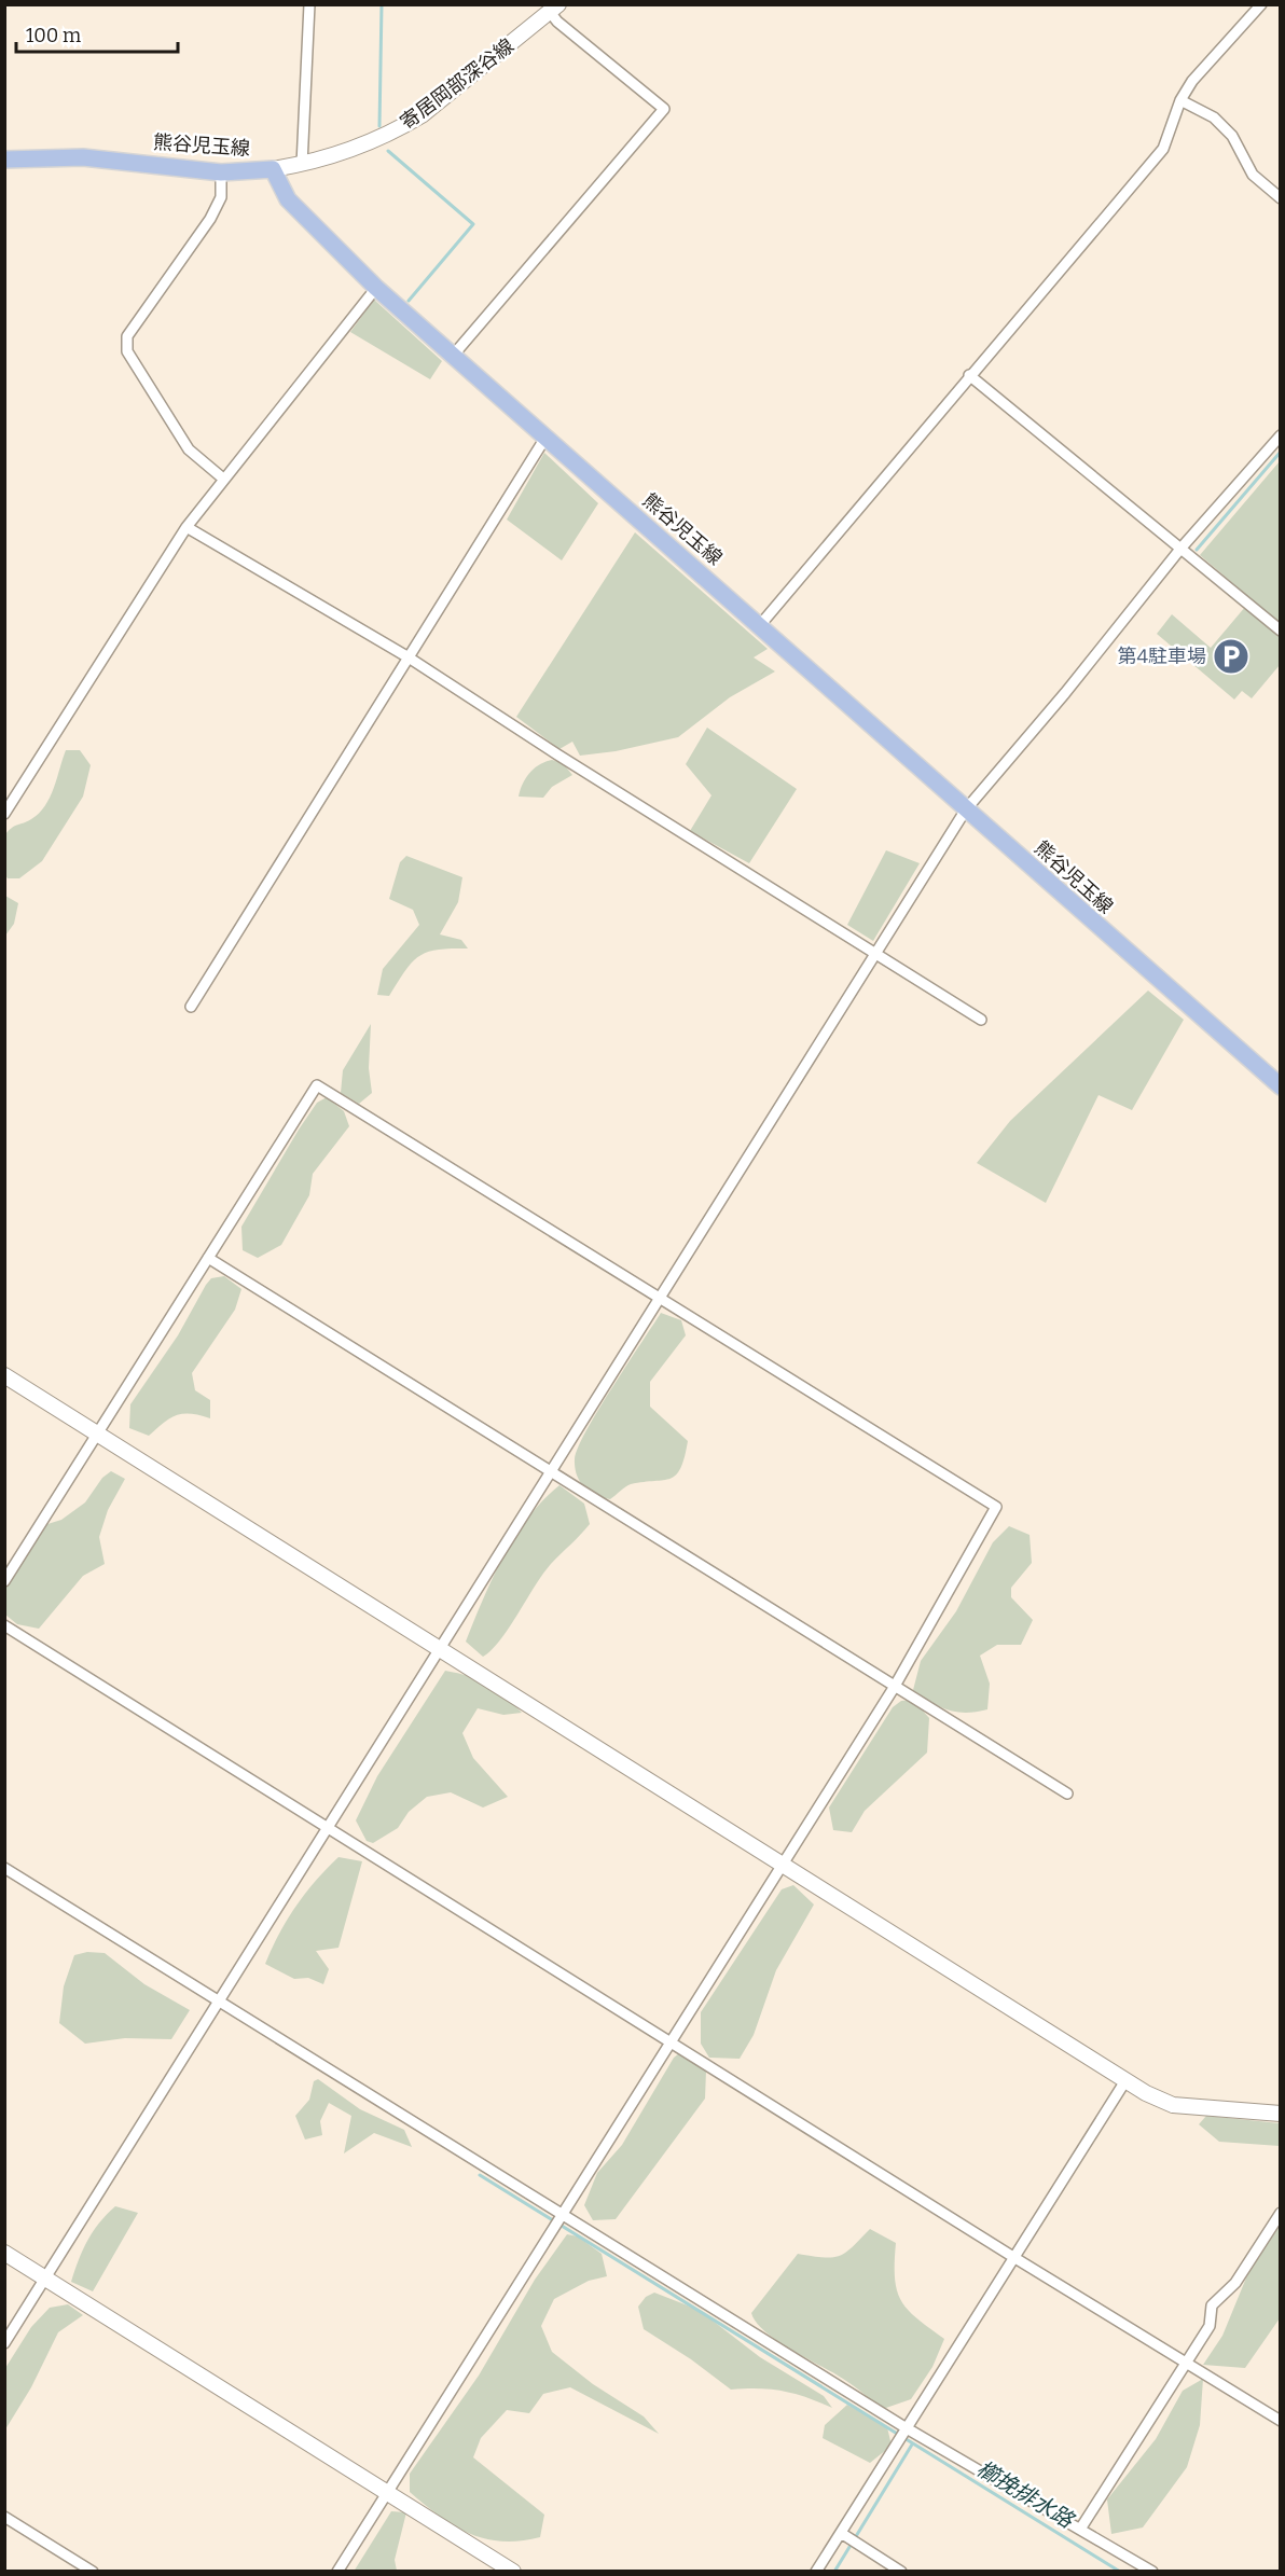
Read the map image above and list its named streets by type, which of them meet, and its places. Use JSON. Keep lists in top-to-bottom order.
{
  "streets": {
    "main road": ["熊谷児玉線"],
    "street": ["寄居岡部深谷線"]
  },
  "crossings": [
    ["寄居岡部深谷線", "熊谷児玉線"]
  ],
  "water": ["櫛挽排水路"],
  "places": {
    "parking": ["第4駐車場"]
  },
  "scale_bar": "100 m"
}
